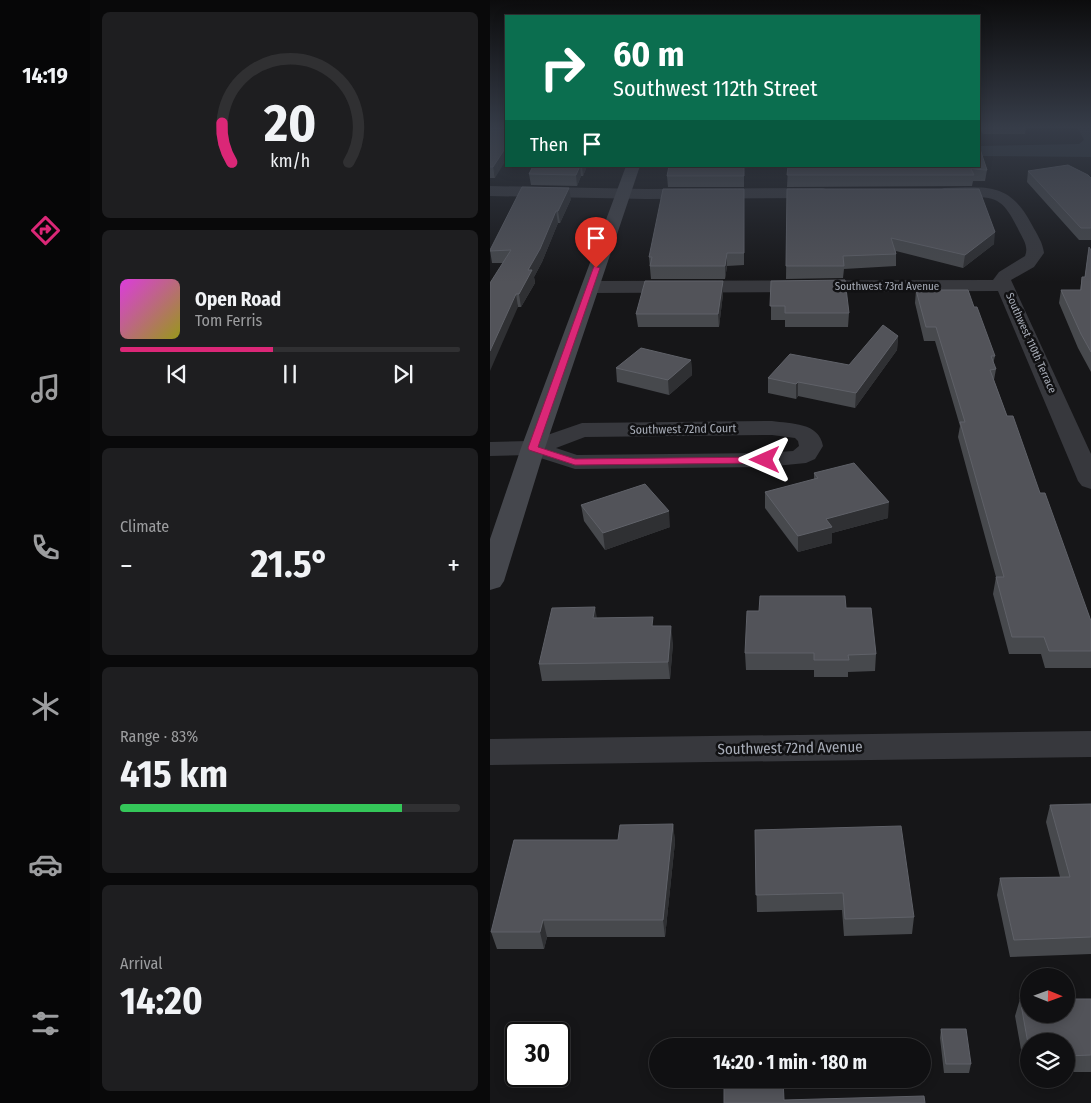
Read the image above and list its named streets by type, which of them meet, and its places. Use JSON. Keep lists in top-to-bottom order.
{
  "streets": {
    "street": [
      "Southwest 73rd Avenue",
      "Southwest 110th Terrace",
      "Southwest 72nd Court",
      "Southwest 72nd Avenue"
    ]
  },
  "crossings": [
    ["Southwest 73rd Avenue", "Southwest 110th Terrace"]
  ],
  "north": "right",
  "page": {
    "tabs": "14:19",
    "turn": ["60 m", "Southwest 112th Street"],
    "then": "Then",
    "song": ["Open Road", "Tom Ferris"],
    "tile": [
      "Climate",
      ["Range · 83%", "415 km"],
      ["Arrival", "14:20"]
    ],
    "heat": ["−", "21.5°", "+"],
    "limit": "30",
    "trip": "14:20 · 1 min · 180 m",
    "gauge": ["20", "km/h"]
  }
}
